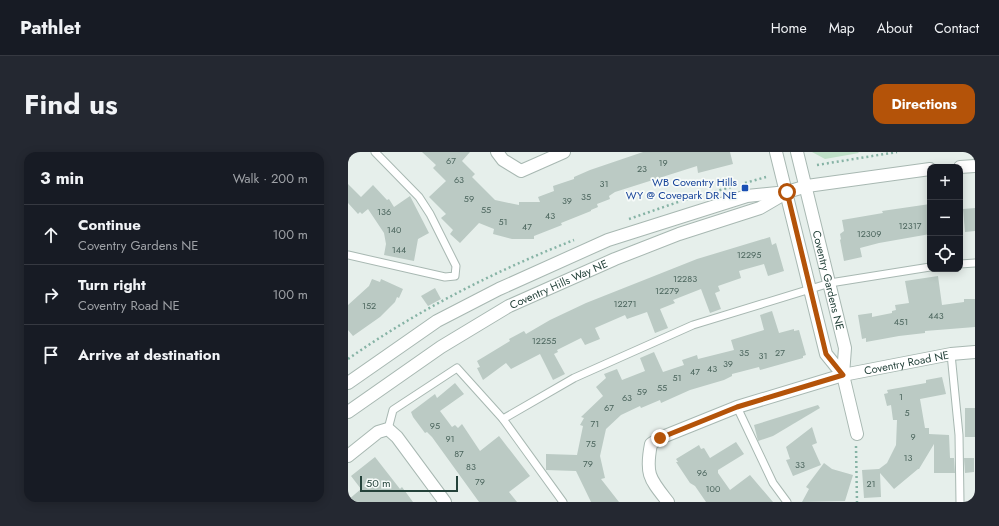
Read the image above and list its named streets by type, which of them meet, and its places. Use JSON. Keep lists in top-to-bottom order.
{
  "streets": {
    "street": ["Coventry Gardens NE", "Coventry Hills Way NE", "Coventry Road NE"]
  },
  "crossings": [
    ["Coventry Gardens NE", "Coventry Hills Way NE"],
    ["Coventry Gardens NE", "Coventry Road NE"]
  ],
  "places": {
    "transit": ["WB Coventry Hills WY @ Covepark DR NE"]
  },
  "house_numbers": [
    "67",
    "19",
    "23",
    "63",
    "31",
    "35",
    "59",
    "39",
    "55",
    "136",
    "43",
    "51",
    "12317",
    "47",
    "140",
    "12309",
    "144",
    "12295",
    "12283",
    "12279",
    "12271",
    "152",
    "443",
    "451",
    "12255",
    "35",
    "27",
    "31",
    "39",
    "43",
    "47",
    "51",
    "55",
    "59",
    "1",
    "63",
    "67",
    "5",
    "71",
    "95",
    "9",
    "91",
    "75",
    "87",
    "13",
    "79",
    "33",
    "83",
    "96",
    "79",
    "21",
    "100"
  ],
  "scale_bar": "50 m",
  "page": {
    "header": "Pathlet",
    "nav": [
      "Home",
      "Map",
      "About",
      "Contact"
    ],
    "title": "Find us",
    "buttons": "Directions",
    "heading": ["3 min", "Walk · 200 m"],
    "map_buttons": ["+", "−"],
    "list": [
      ["Continue", "Coventry Gardens NE", "100 m"],
      ["Turn right", "Coventry Road NE", "100 m"],
      "Arrive at destination"
    ],
    "scale": "50 m"
  }
}
